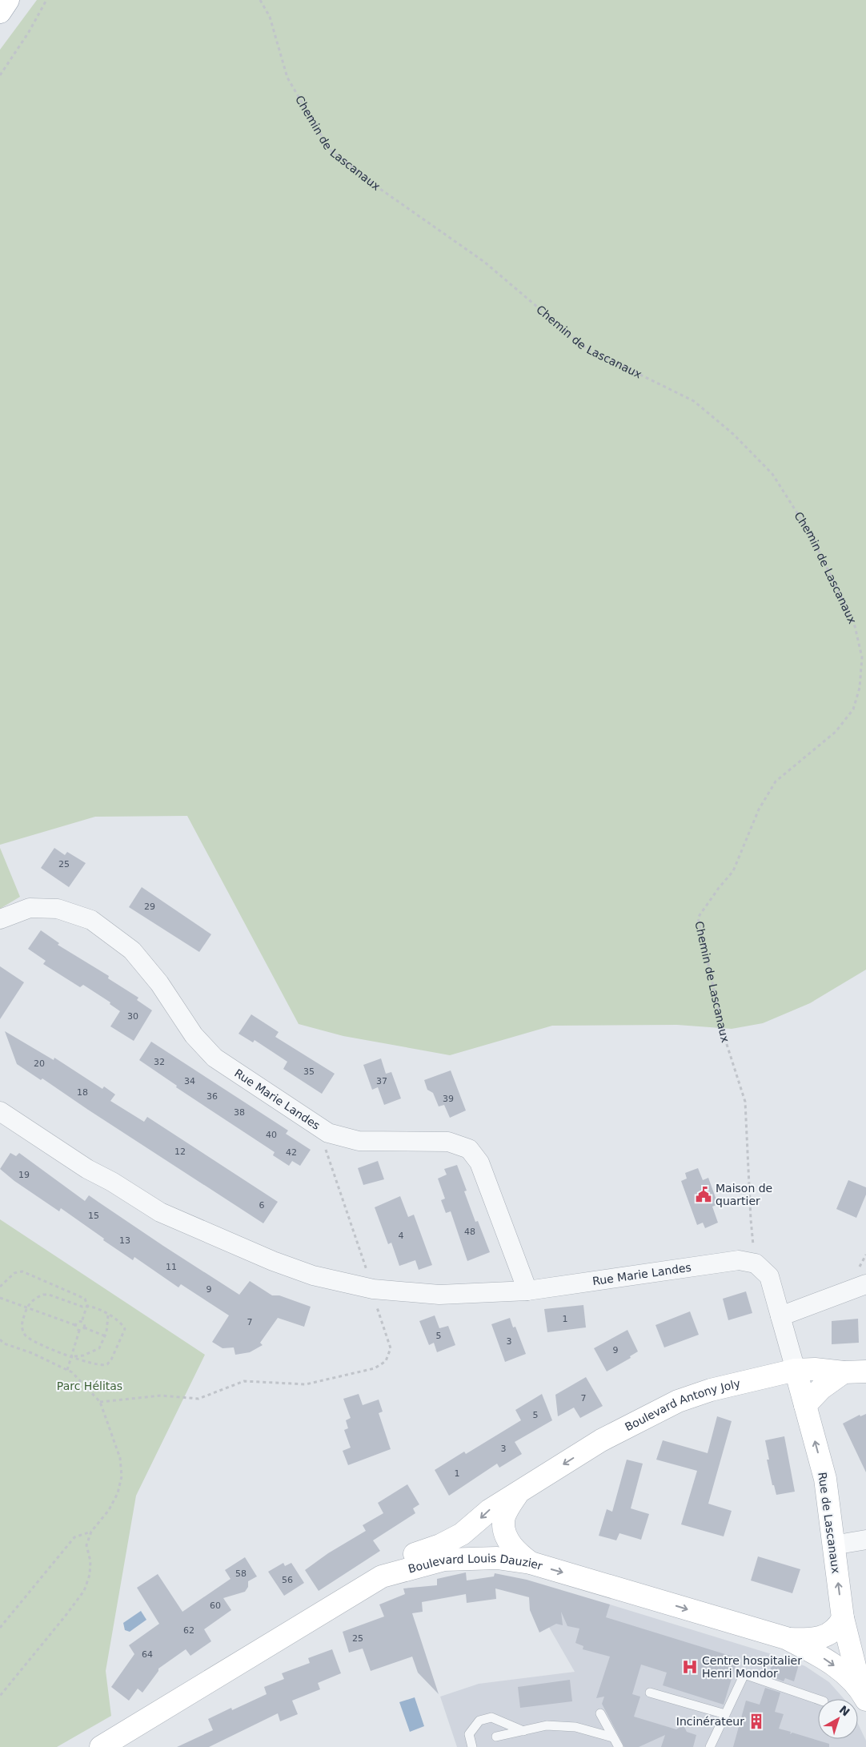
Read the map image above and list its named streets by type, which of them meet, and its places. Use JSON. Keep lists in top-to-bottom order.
{
  "streets": {
    "main road": ["Boulevard Antony Joly", "Rue de Lascanaux", "Boulevard Louis Dauzier"],
    "street": ["Rue Marie Landes"],
    "path": ["Chemin de Lascanaux"]
  },
  "crossings": [
    ["Chemin de Lascanaux", "Rue Marie Landes"],
    ["Boulevard Antony Joly", "Rue de Lascanaux"],
    ["Boulevard Antony Joly", "Boulevard Louis Dauzier"],
    ["Rue de Lascanaux", "Boulevard Louis Dauzier"]
  ],
  "one_way": ["Boulevard Antony Joly", "Rue de Lascanaux", "Boulevard Louis Dauzier"],
  "parks": ["Parc Hélitas"],
  "places": {
    "public building": ["Maison de quartier"],
    "hospital": ["Centre hospitalier Henri Mondor"],
    "building": ["Incinérateur"]
  },
  "house_numbers": [
    "25",
    "29",
    "30",
    "32",
    "20",
    "35",
    "34",
    "37",
    "18",
    "36",
    "39",
    "38",
    "40",
    "12",
    "42",
    "19",
    "6",
    "15",
    "48",
    "4",
    "13",
    "11",
    "9",
    "1",
    "7",
    "5",
    "3",
    "9",
    "7",
    "5",
    "3",
    "1",
    "58",
    "56",
    "60",
    "62",
    "25",
    "64"
  ],
  "north": "top right"
}
